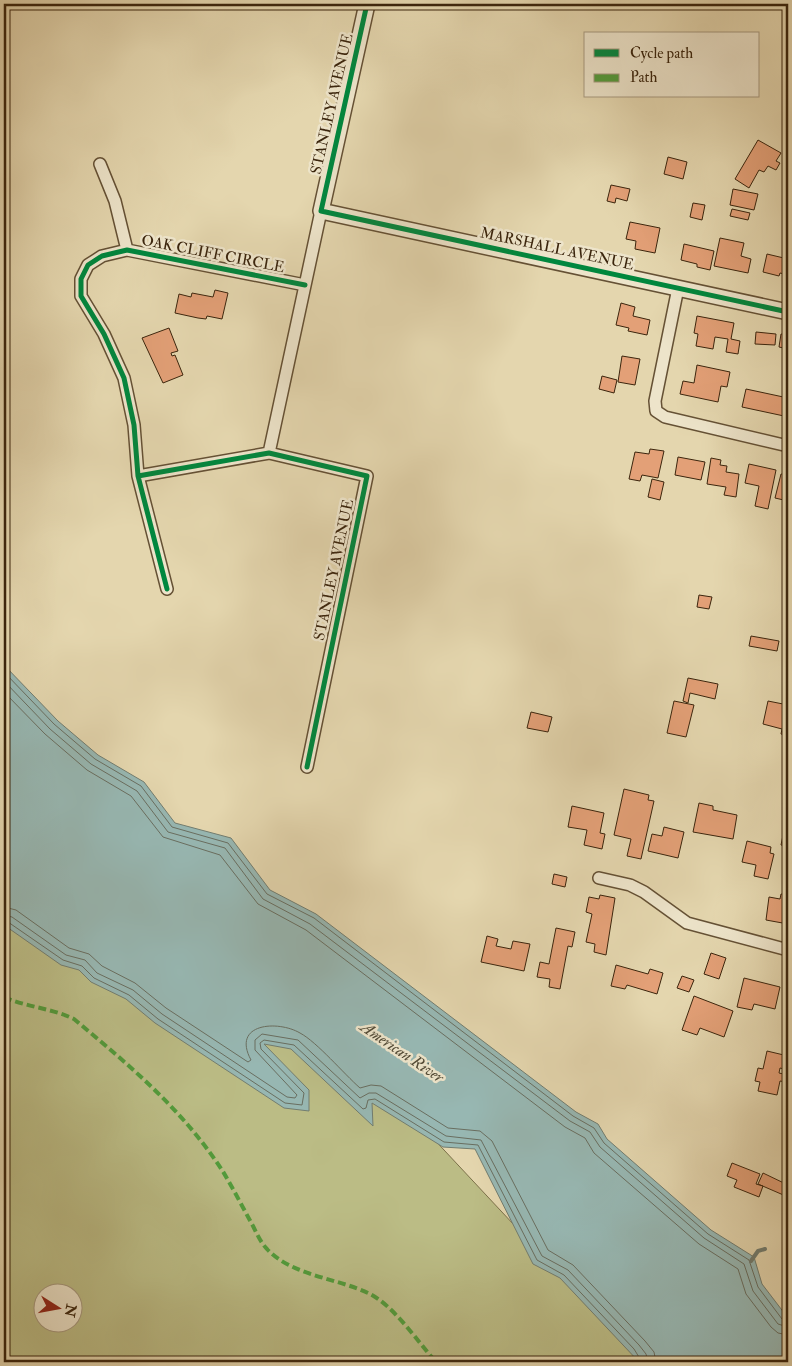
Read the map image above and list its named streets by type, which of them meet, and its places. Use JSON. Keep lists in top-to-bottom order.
{
  "streets": {
    "street": ["STANLEY AVENUE", "MARSHALL AVENUE", "OAK CLIFF CIRCLE"]
  },
  "crossings": [
    ["STANLEY AVENUE", "MARSHALL AVENUE"],
    ["STANLEY AVENUE", "OAK CLIFF CIRCLE"]
  ],
  "water": ["American River"],
  "legend": ["Cycle path", "Path"],
  "north": "right"
}
